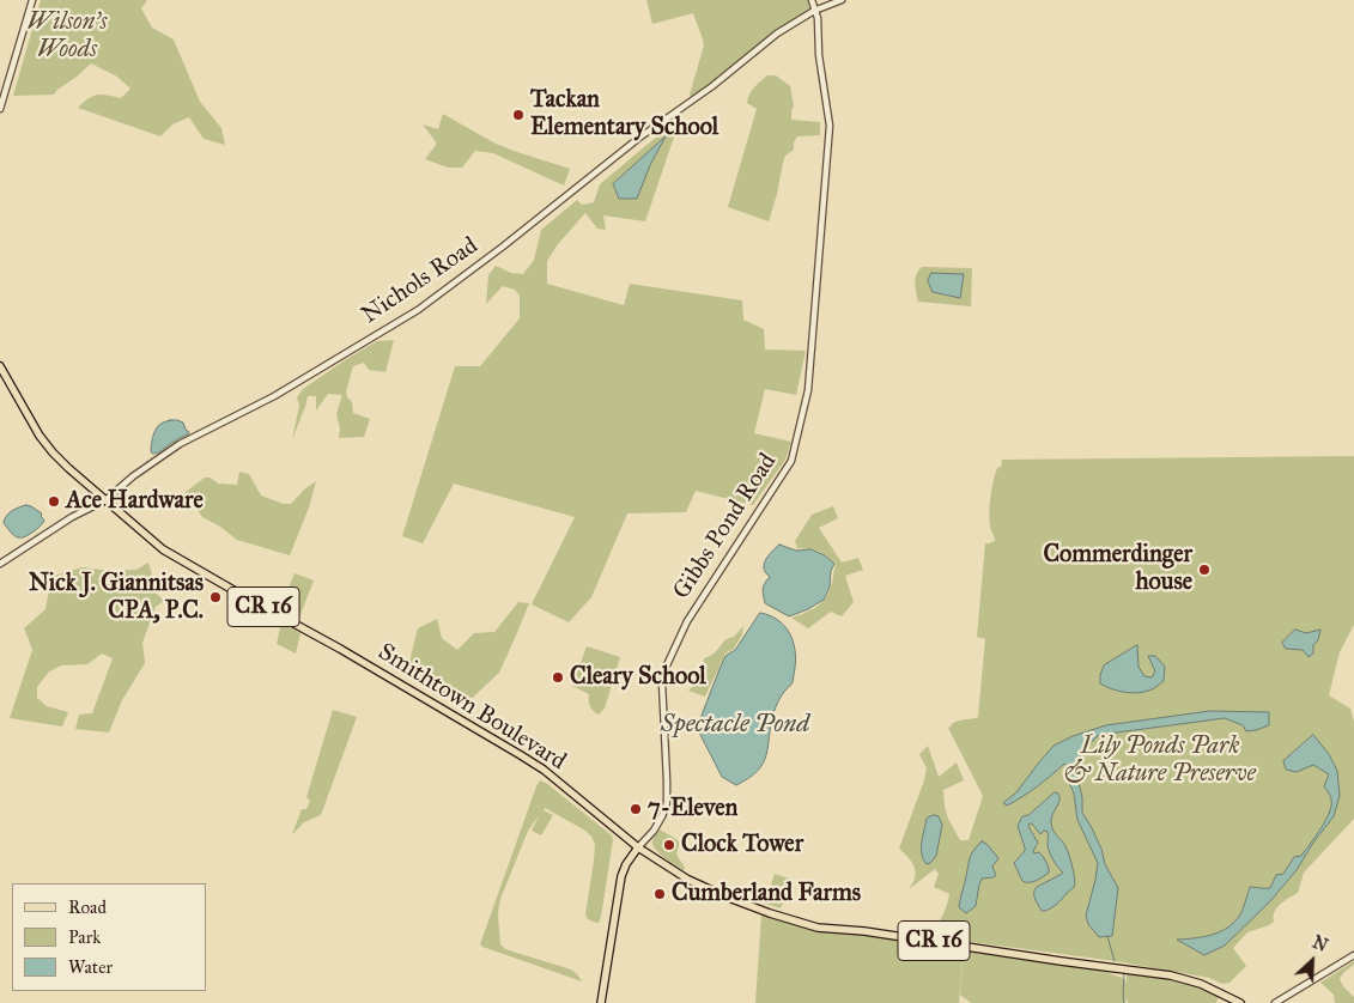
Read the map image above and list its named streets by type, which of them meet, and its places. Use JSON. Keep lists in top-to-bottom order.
{
  "streets": {
    "main road": ["CR 16", "Smithtown Boulevard"],
    "street": ["Nichols Road", "Gibbs Pond Road"]
  },
  "crossings": [
    ["Nichols Road", "Gibbs Pond Road"],
    ["Nichols Road", "Smithtown Boulevard"],
    ["Gibbs Pond Road", "Smithtown Boulevard"]
  ],
  "water": ["Spectacle Pond"],
  "parks": ["Wilson's Woods", "Lily Ponds Park & Nature Preserve"],
  "places": [
    "Tackan Elementary School",
    "Ace Hardware",
    "Commerdinger house",
    "Nick J. Giannitsas CPA, P.C.",
    "Cleary School",
    "7-Eleven",
    "Clock Tower",
    "Cumberland Farms"
  ],
  "legend": ["Road", "Park", "Water"],
  "north": "top right"
}
